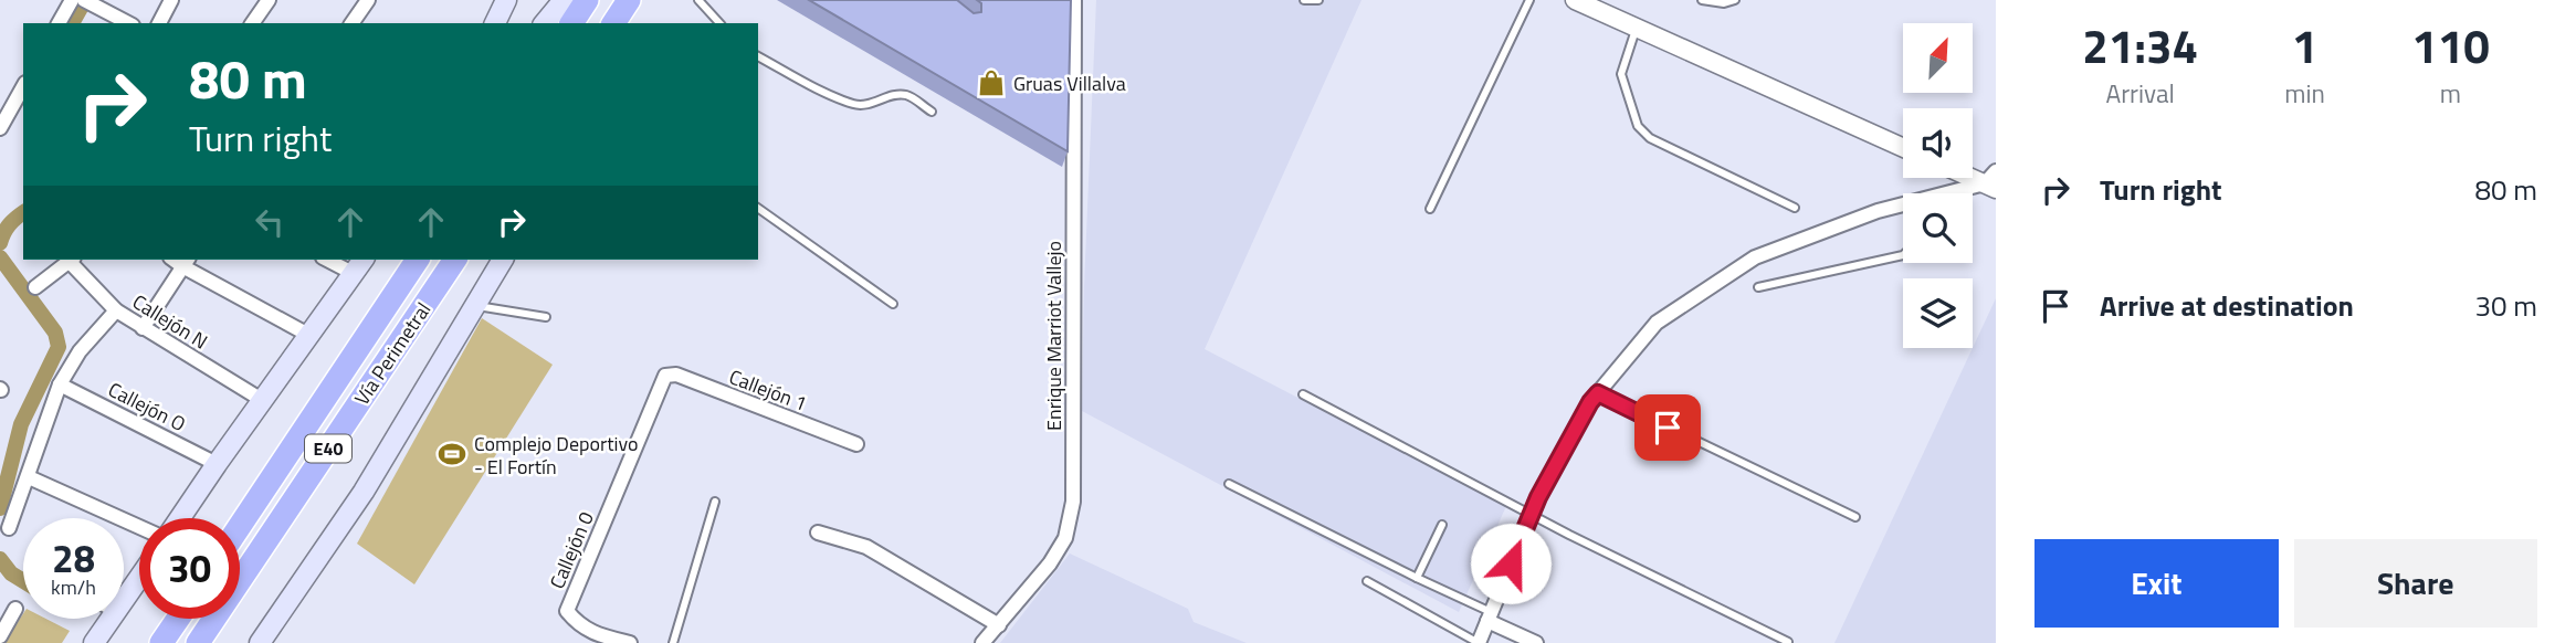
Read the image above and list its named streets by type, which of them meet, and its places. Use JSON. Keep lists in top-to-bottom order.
{
  "streets": {
    "highway": ["Vía Perimetral", "E40"],
    "street": [
      "Callejón N",
      "Enrique Marriot Vallejo",
      "Callejón 1",
      "Callejón O",
      "Callejón 0"
    ]
  },
  "crossings": [
    ["Callejón 1", "Callejón 0"]
  ],
  "places": {
    "shop": ["Gruas Villalva"],
    "sports": ["Complejo Deportivo - El Fortín"]
  },
  "north": "top right",
  "page": {
    "eta": [
      "21:34",
      "Arrival",
      "1",
      "min",
      "110",
      "m"
    ],
    "turn": ["80 m", "Turn right"],
    "list": [
      {
        "name": "Turn right",
        "value": "80 m"
      },
      {
        "name": "Arrive at destination",
        "value": "30 m"
      }
    ],
    "speed": "28 km/h",
    "limit": "30",
    "buttons": ["Exit", "Share"]
  }
}
